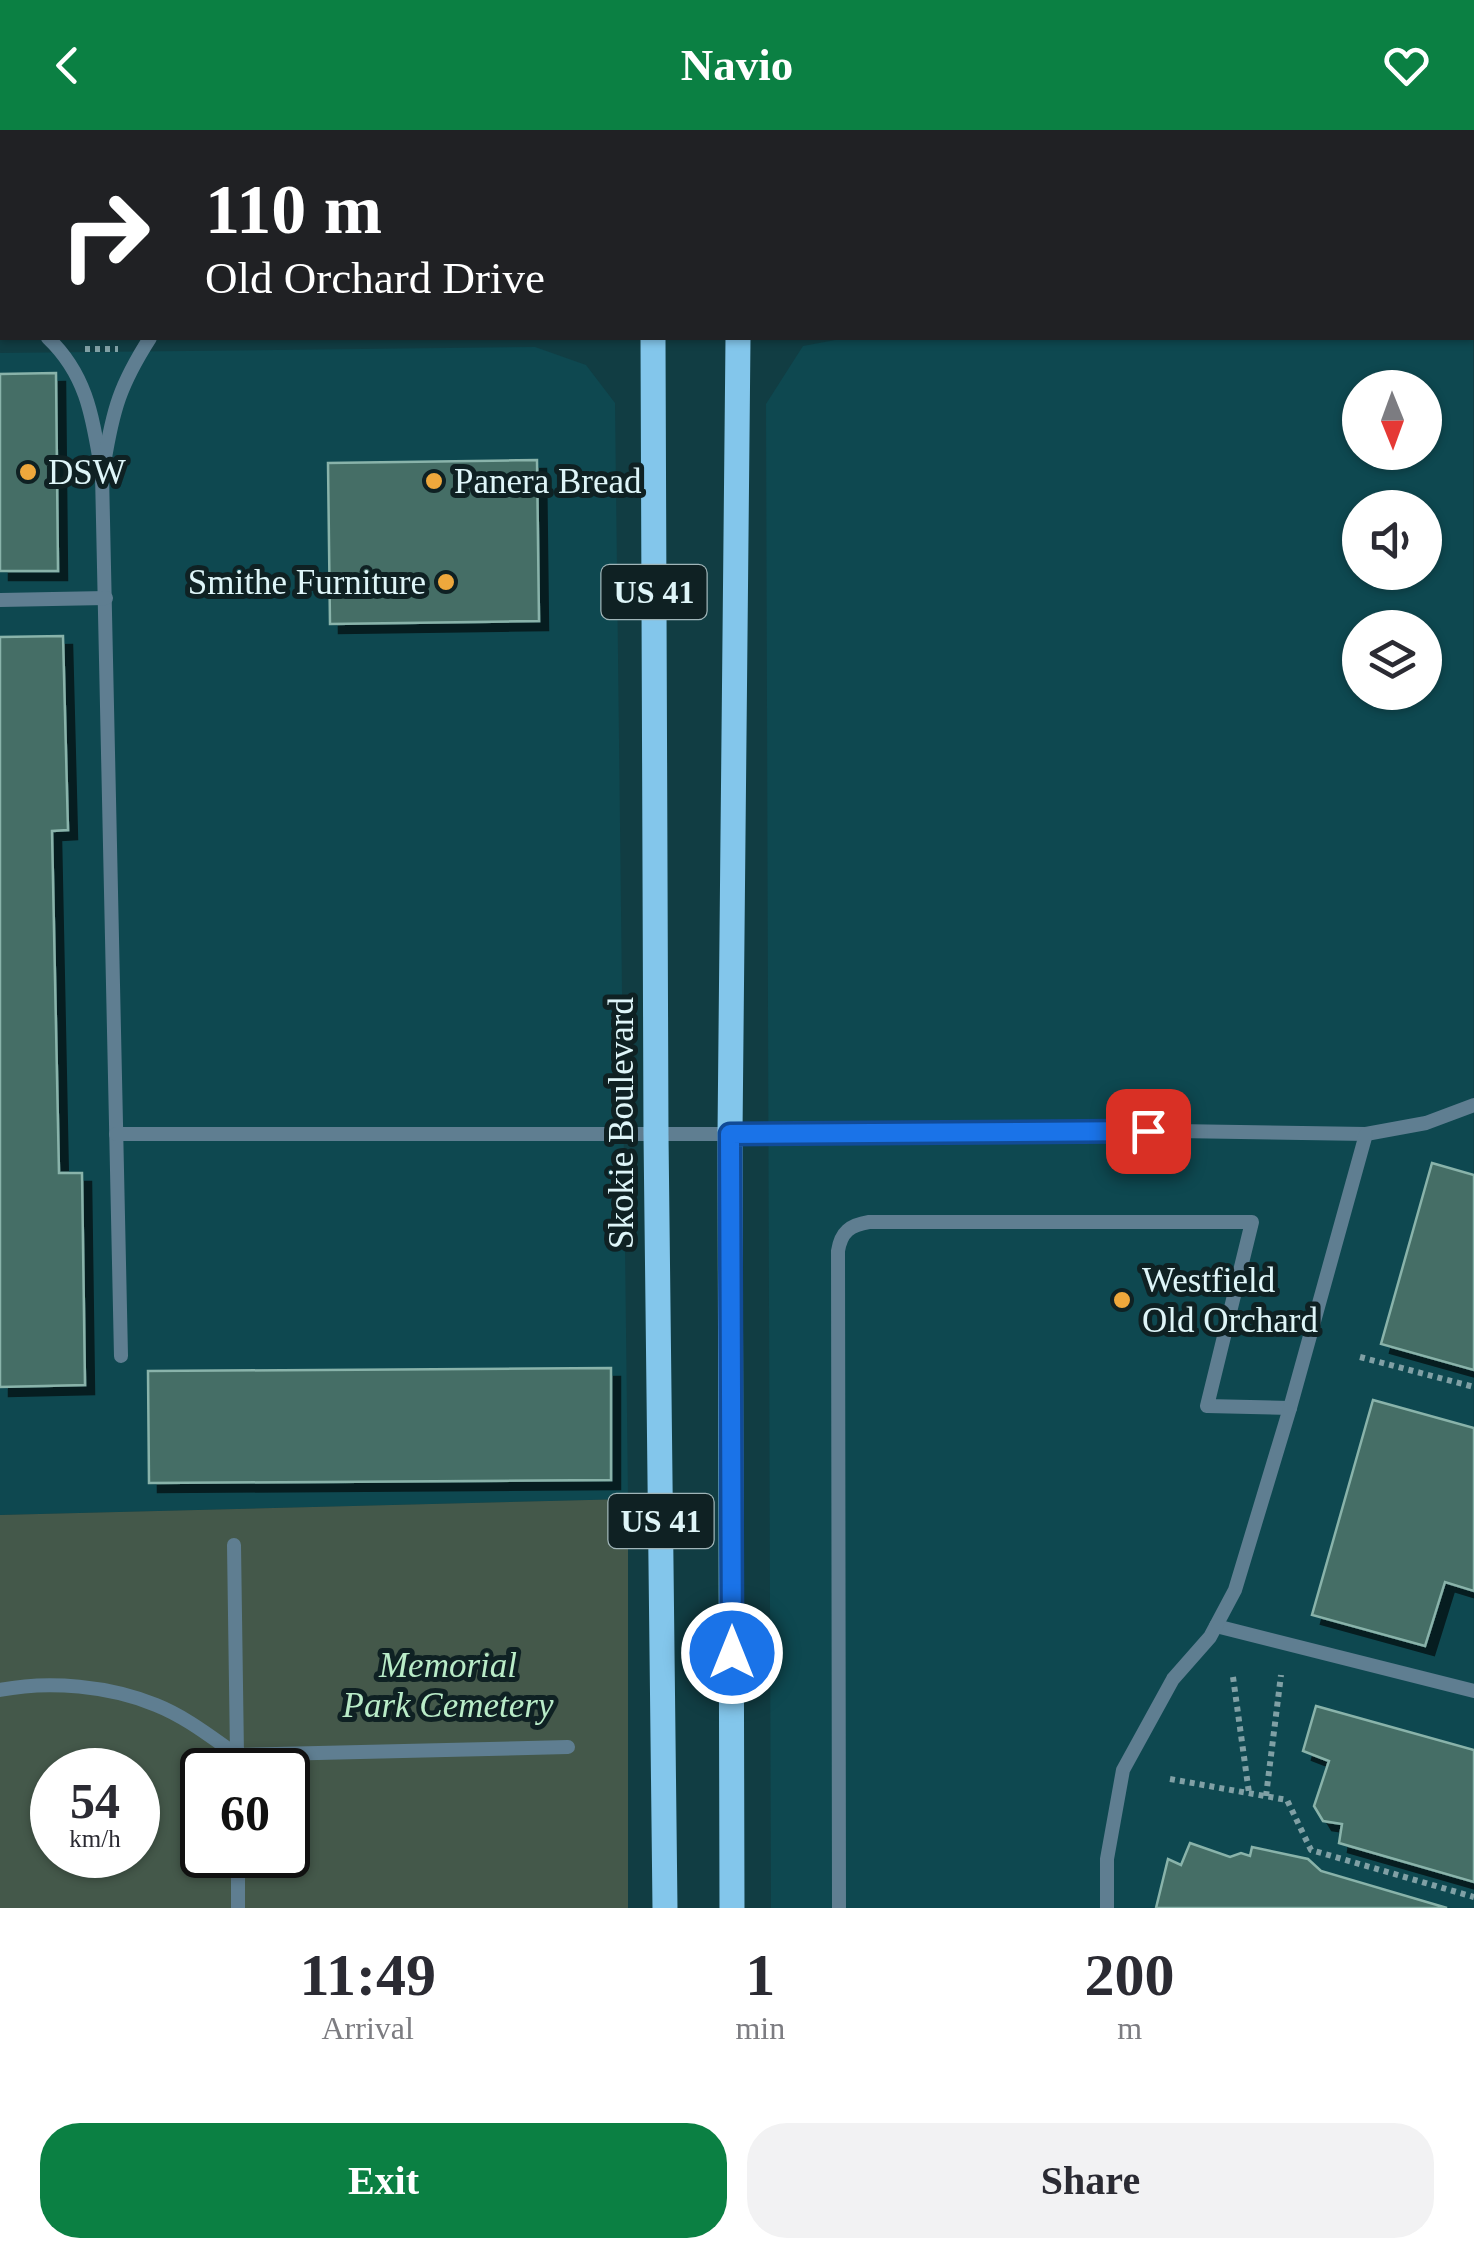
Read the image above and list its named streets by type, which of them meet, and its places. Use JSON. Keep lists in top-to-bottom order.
{
  "streets": {
    "main road": ["US 41", "Skokie Boulevard"]
  },
  "parks": ["Memorial Park Cemetery"],
  "places": [
    "DSW",
    "Panera Bread",
    "Smithe Furniture",
    "Westfield Old Orchard"
  ],
  "north": "bottom",
  "page": {
    "header": "Navio",
    "turn": ["110 m", "Old Orchard Drive"],
    "speed": "54 km/h",
    "limit": "60",
    "eta": [
      "11:49",
      "Arrival",
      "1",
      "min",
      "200",
      "m"
    ],
    "buttons": ["Exit", "Share"]
  }
}
